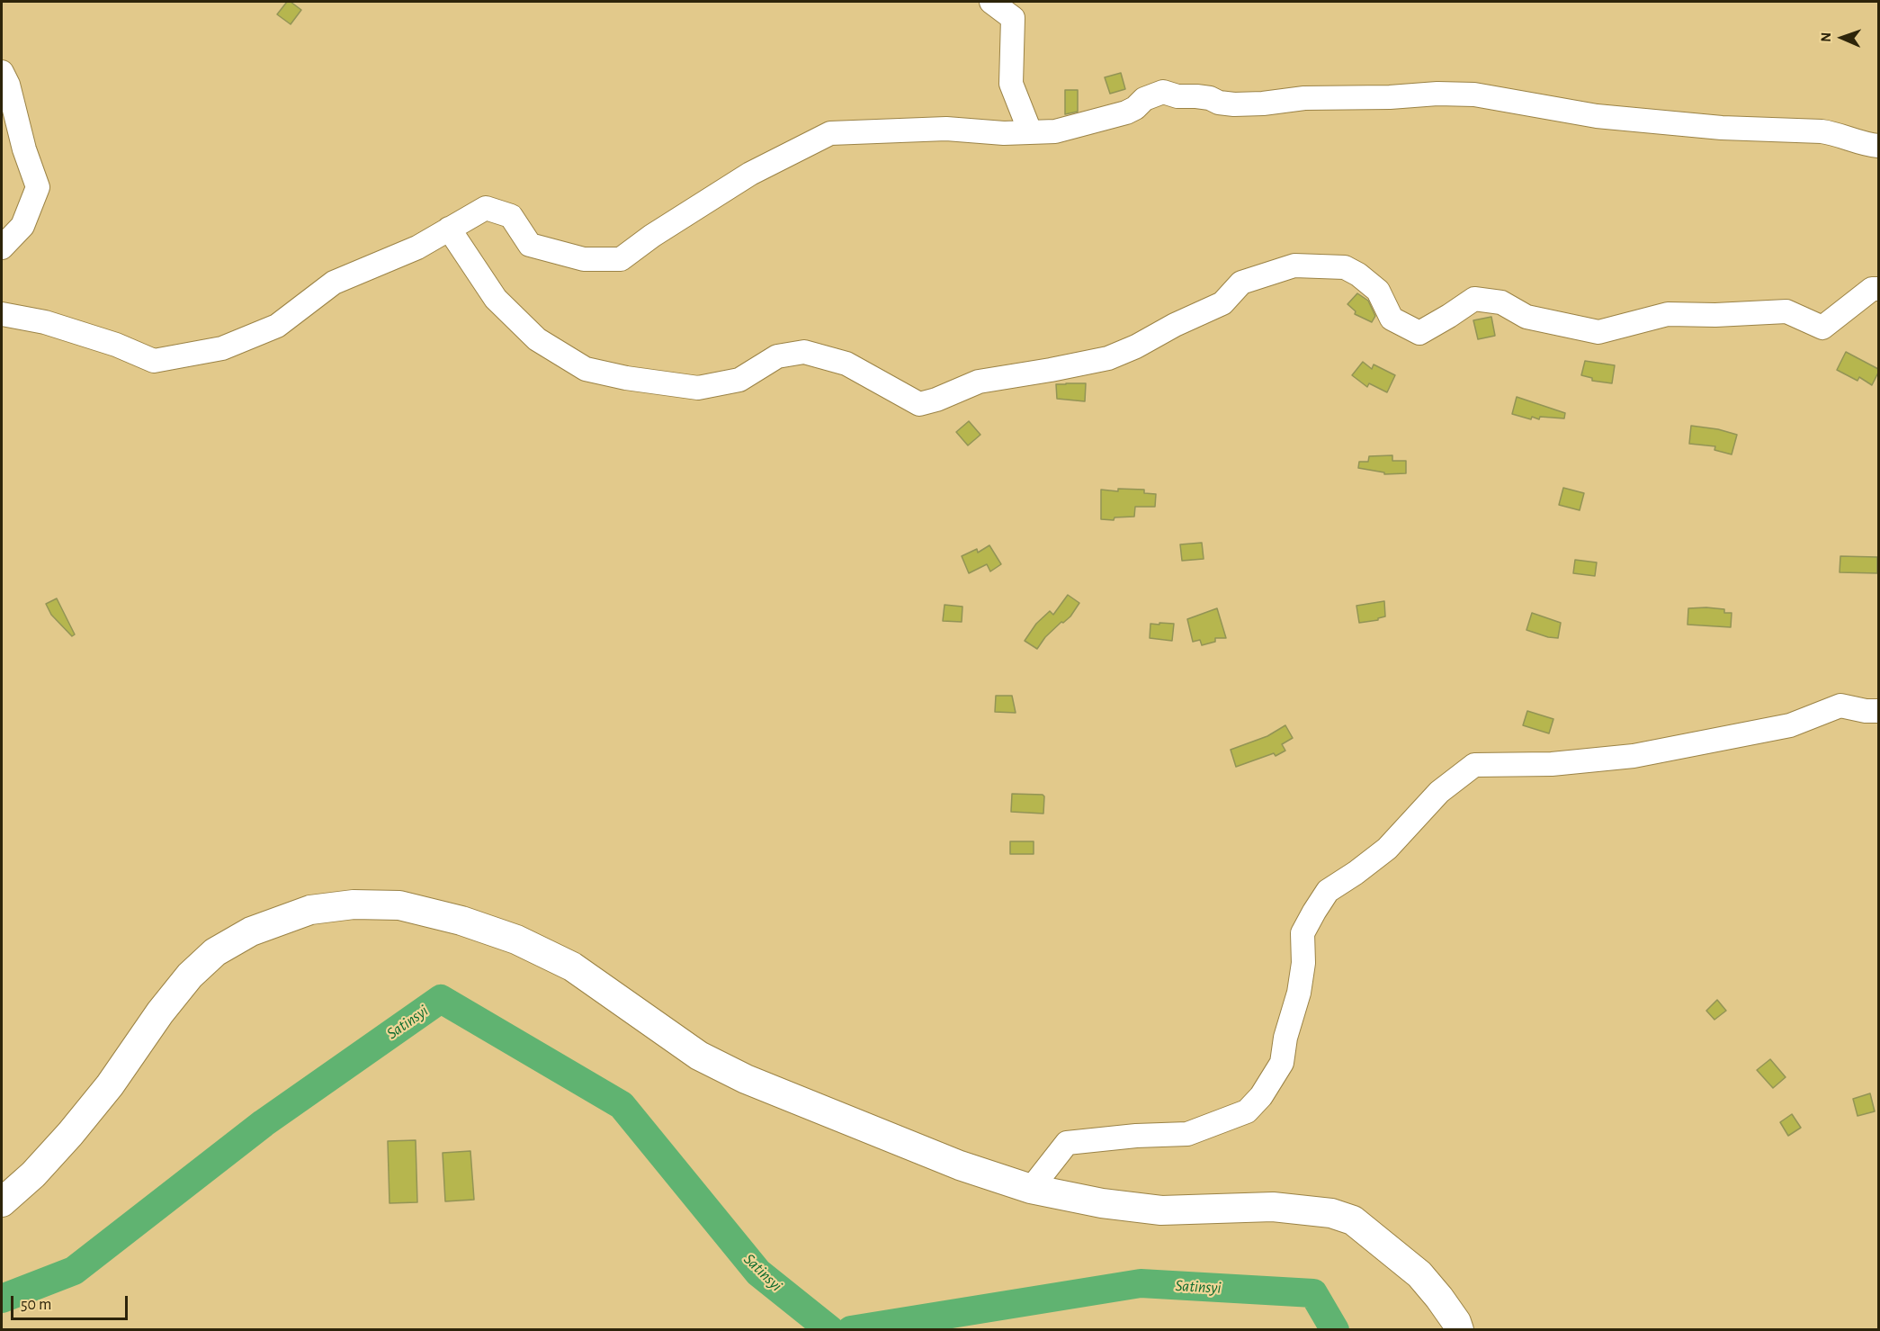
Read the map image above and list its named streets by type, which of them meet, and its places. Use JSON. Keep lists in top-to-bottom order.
{
  "water": ["Satinsyi"],
  "scale_bar": "50 m",
  "north": "left"
}
